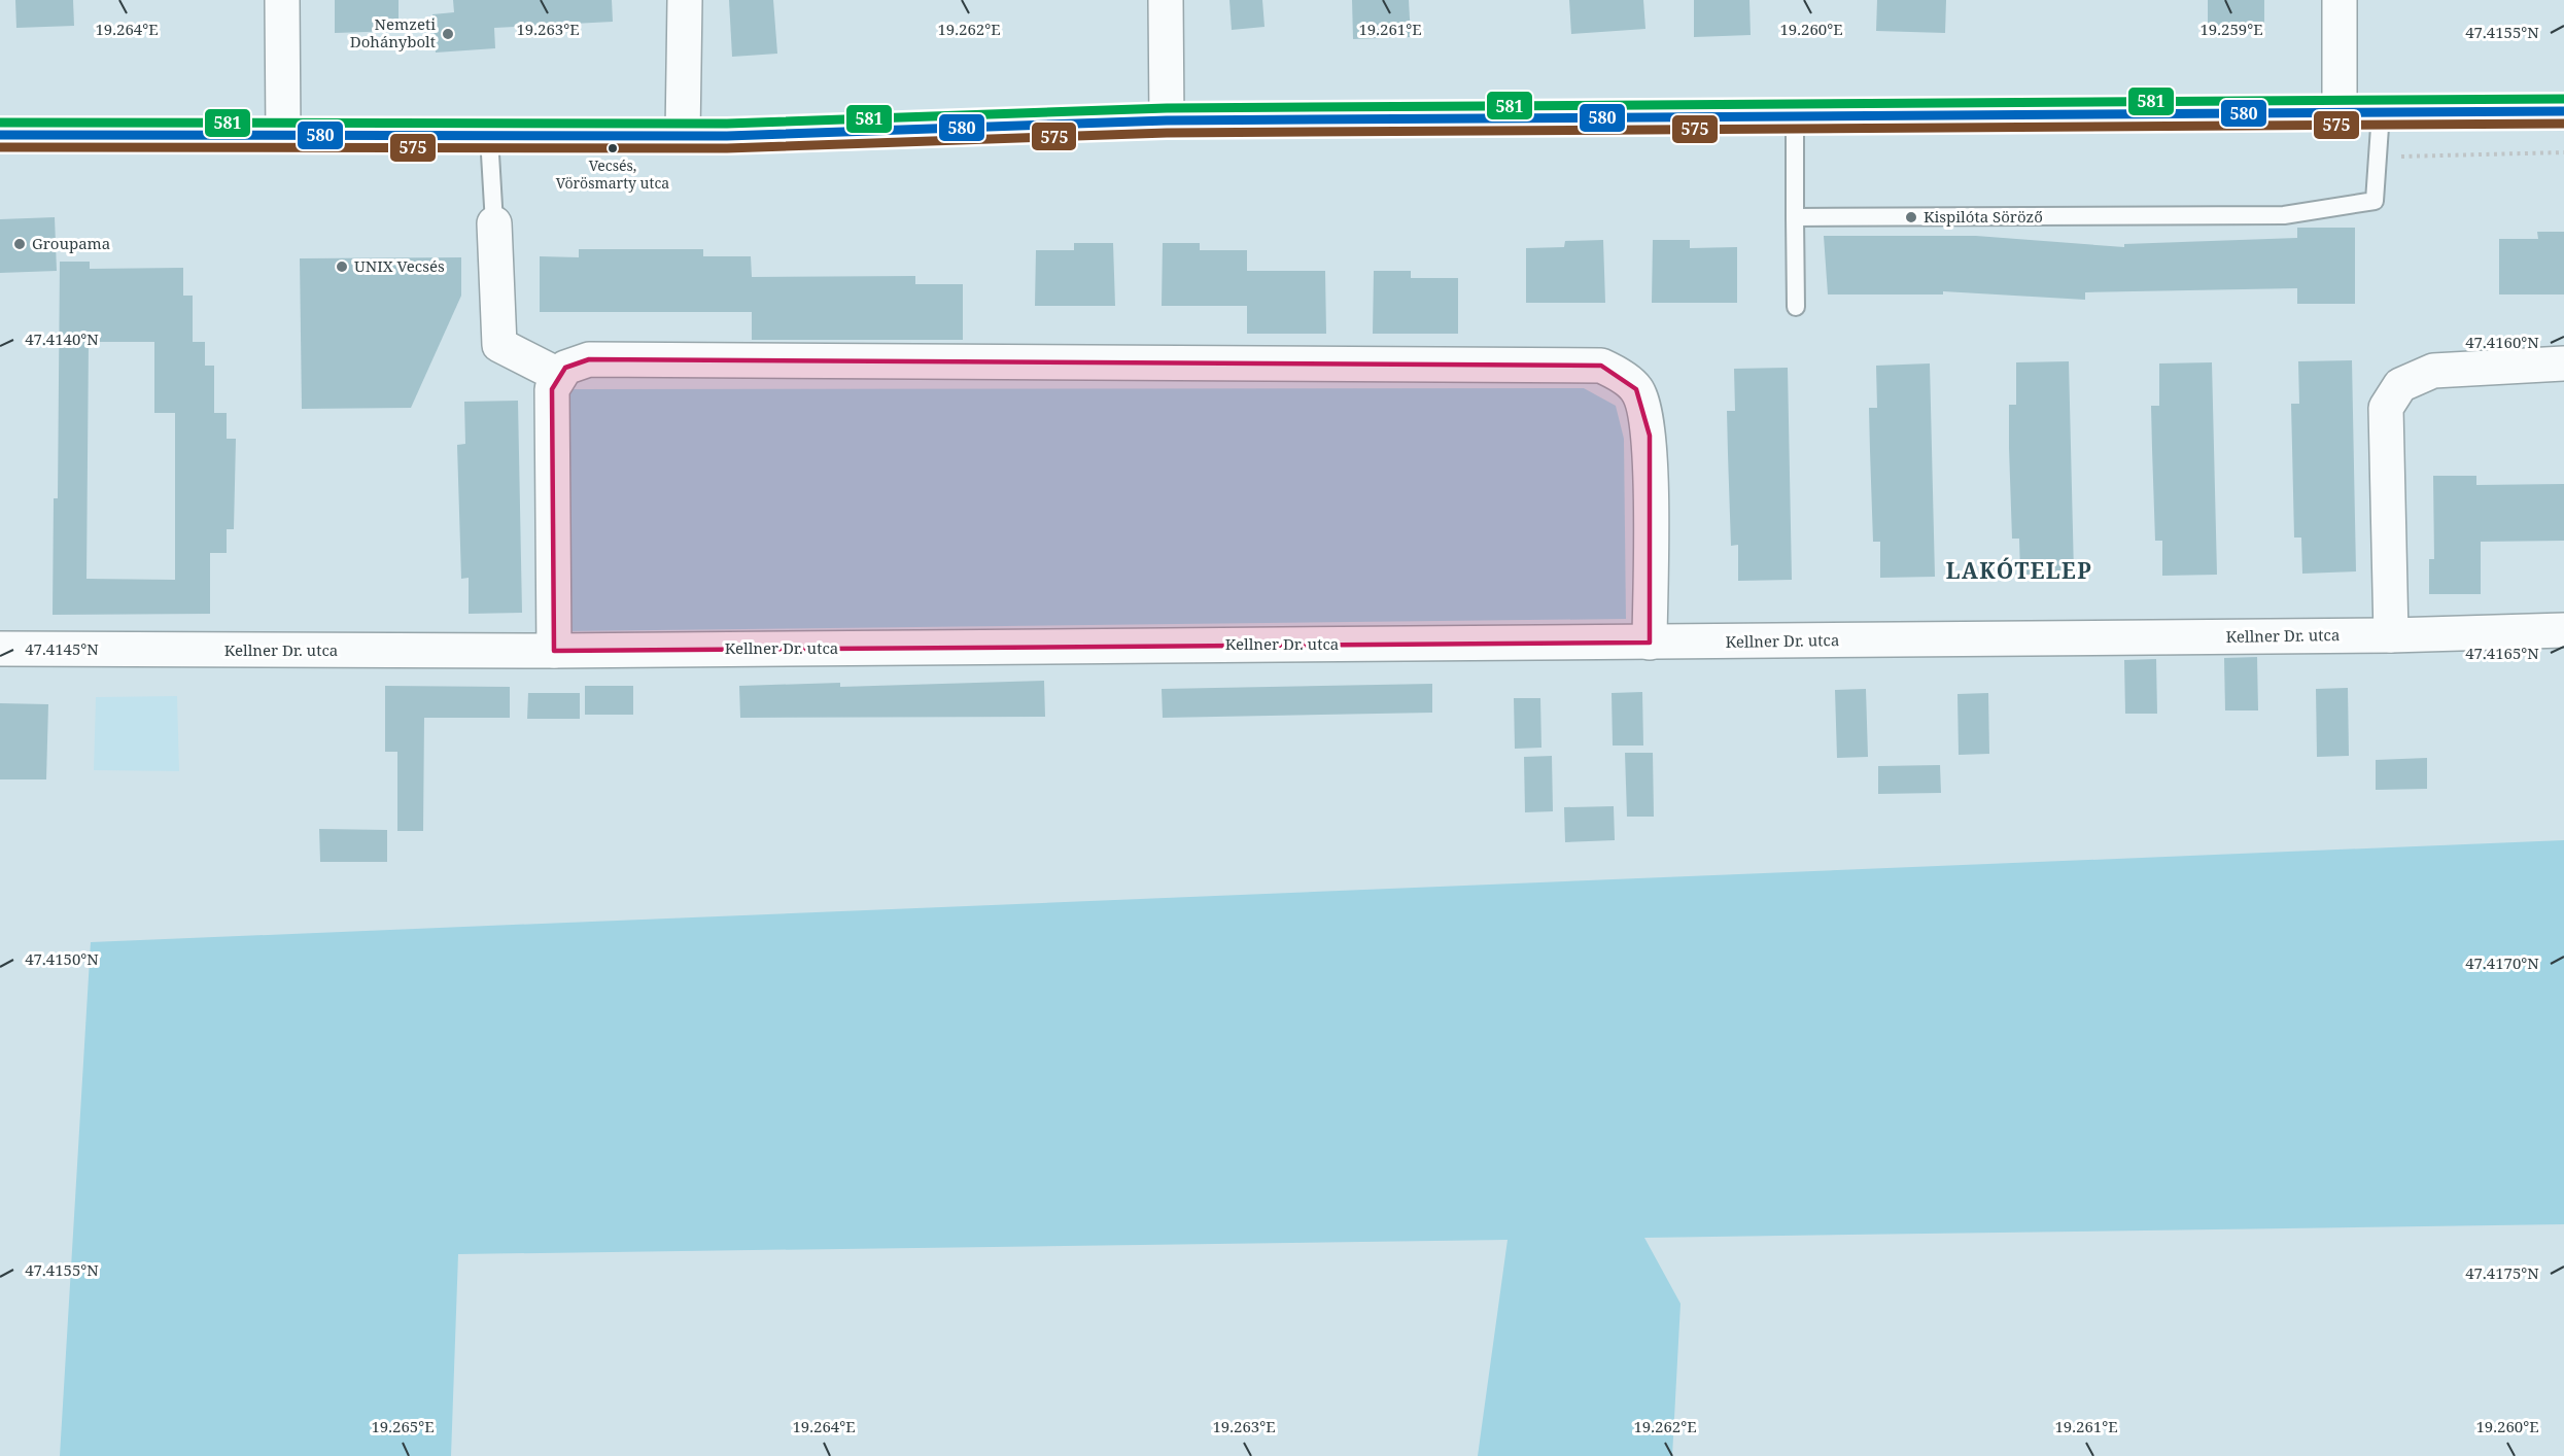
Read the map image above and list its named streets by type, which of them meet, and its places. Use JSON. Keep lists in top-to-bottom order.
{
  "streets": {
    "street": ["Kellner Dr. utca"]
  },
  "districts": ["LAKÓTELEP"],
  "places": [
    "Nemzeti Dohánybolt",
    "Vecsés, Vörösmarty utca",
    "Kispilóta Söröző",
    "Groupama",
    "UNIX Vecsés"
  ],
  "lines": ["transit line 581", "transit line 580", "transit line 575"],
  "coordinates": [
    "19.263°E",
    "19.262°E",
    "19.261°E",
    "19.260°E",
    "19.259°E",
    "19.264°E",
    "47.4155°N",
    "47.4140°N",
    "47.4160°N",
    "47.4145°N",
    "47.4165°N",
    "47.4150°N",
    "47.4170°N",
    "47.4175°N",
    "19.265°E"
  ]
}
